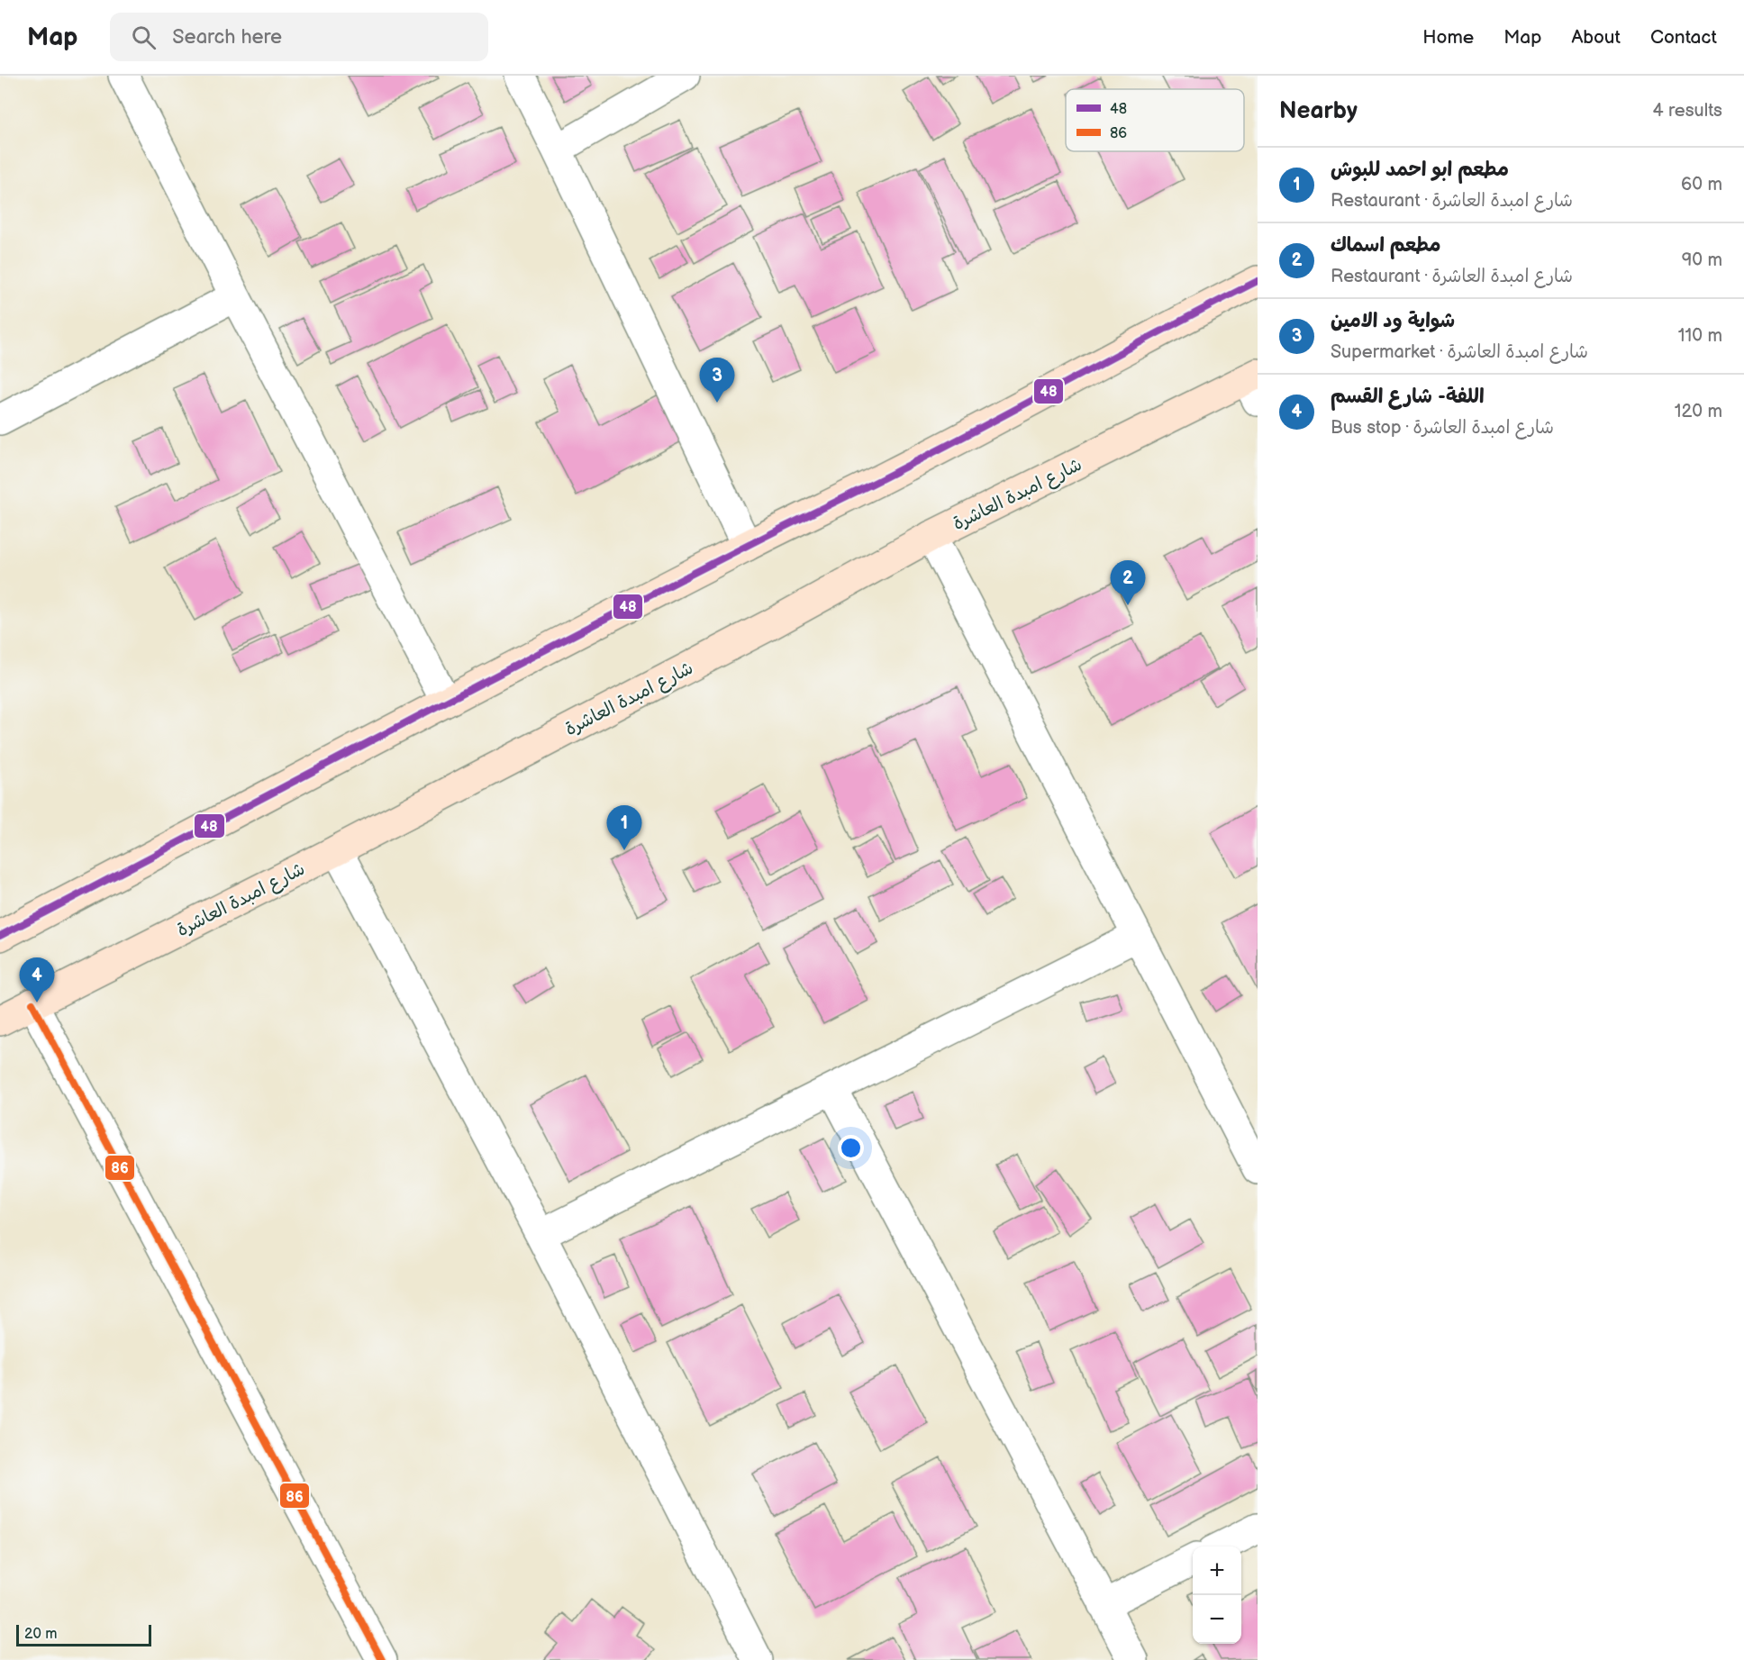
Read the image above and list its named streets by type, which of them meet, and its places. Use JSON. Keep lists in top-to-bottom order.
{
  "streets": {
    "main road": ["شارع امبدة العاشرة"]
  },
  "lines": ["transit line 48", "transit line 86"],
  "legend": ["48", "86"],
  "scale_bar": "20 m",
  "page": {
    "header": "Map",
    "search": "Search here",
    "nav": [
      "Home",
      "Map",
      "About",
      "Contact"
    ],
    "heading": ["Nearby", "4 results"],
    "list": [
      {
        "mark": "1",
        "name": "مطعم ابو احمد للبوش",
        "note": "Restaurant · شارع امبدة العاشرة",
        "value": "60 m"
      },
      {
        "mark": "2",
        "name": "مطعم اسماك",
        "note": "Restaurant · شارع امبدة العاشرة",
        "value": "90 m"
      },
      {
        "mark": "3",
        "name": "شواية ود الامين",
        "note": "Supermarket · شارع امبدة العاشرة",
        "value": "110 m"
      },
      {
        "mark": "4",
        "name": "اللفة- شارع القسم",
        "note": "Bus stop · شارع امبدة العاشرة",
        "value": "120 m"
      }
    ],
    "pins": [
      "3",
      "2",
      "1",
      "4"
    ],
    "map_buttons": ["+", "−"],
    "scale": "20 m"
  }
}
